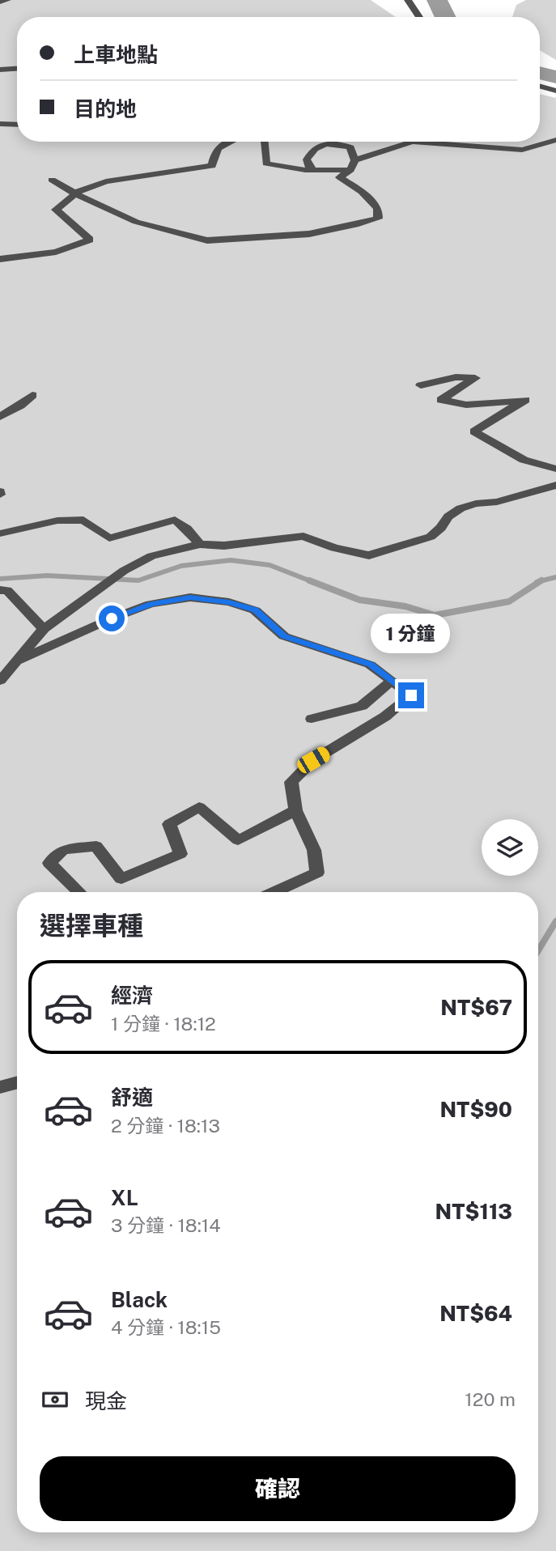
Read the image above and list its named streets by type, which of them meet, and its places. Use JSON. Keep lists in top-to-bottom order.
{
  "page": {
    "banner": ["上車地點", "目的地"],
    "bubble": "1 分鐘",
    "heading": "選擇車種",
    "list": [
      {
        "name": "經濟",
        "note": "1 分鐘 · 18:12",
        "value": "NT$67"
      },
      {
        "name": "舒適",
        "note": "2 分鐘 · 18:13",
        "value": "NT$90"
      },
      {
        "name": "XL",
        "note": "3 分鐘 · 18:14",
        "value": "NT$113"
      },
      {
        "name": "Black",
        "note": "4 分鐘 · 18:15",
        "value": "NT$64"
      }
    ],
    "pay": ["現金", "120 m"],
    "buttons": "確認"
  }
}
